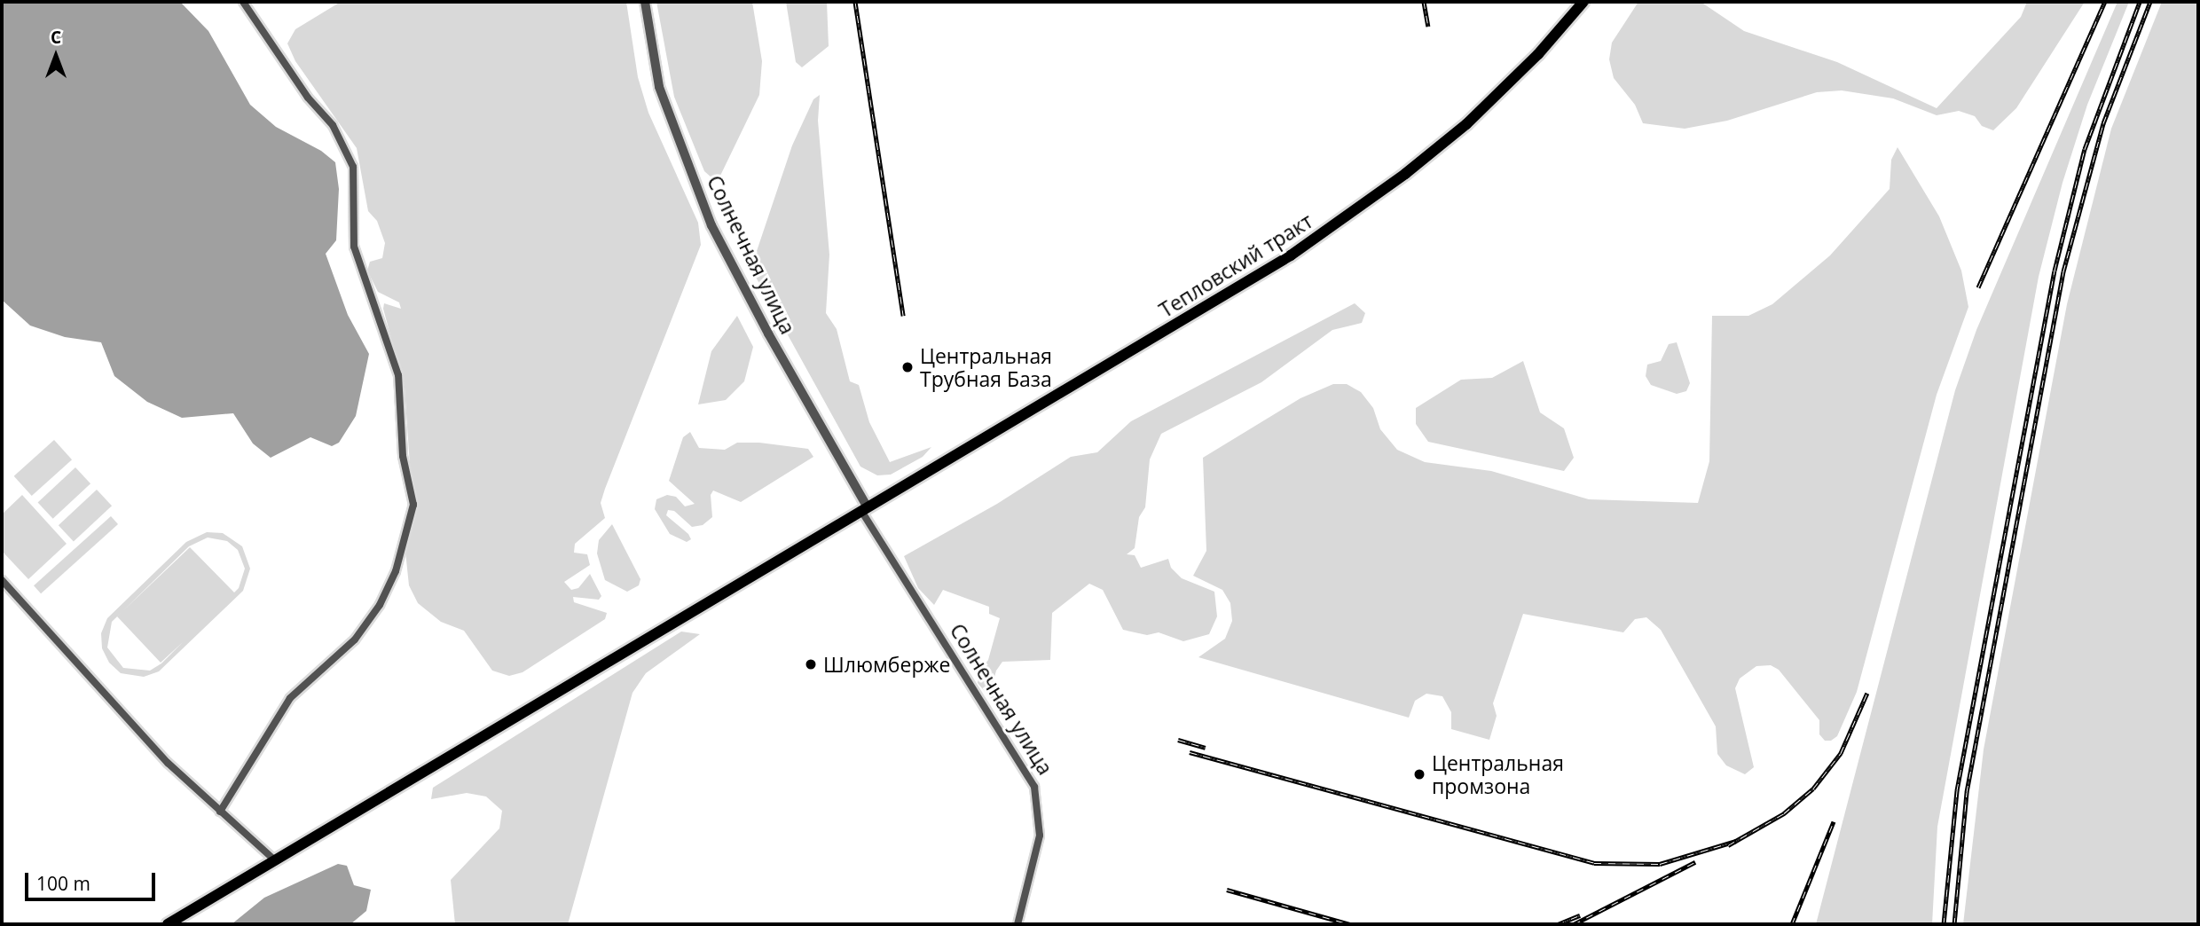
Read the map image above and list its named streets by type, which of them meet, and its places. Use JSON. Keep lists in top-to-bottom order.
{
  "streets": {
    "main road": ["Тепловский тракт"],
    "street": ["Солнечная улица"]
  },
  "crossings": [
    ["Солнечная улица", "Тепловский тракт"]
  ],
  "places": ["Центральная Трубная База", "Шлюмберже", "Центральная промзона"],
  "scale_bar": "100 m",
  "north": "top"
}
